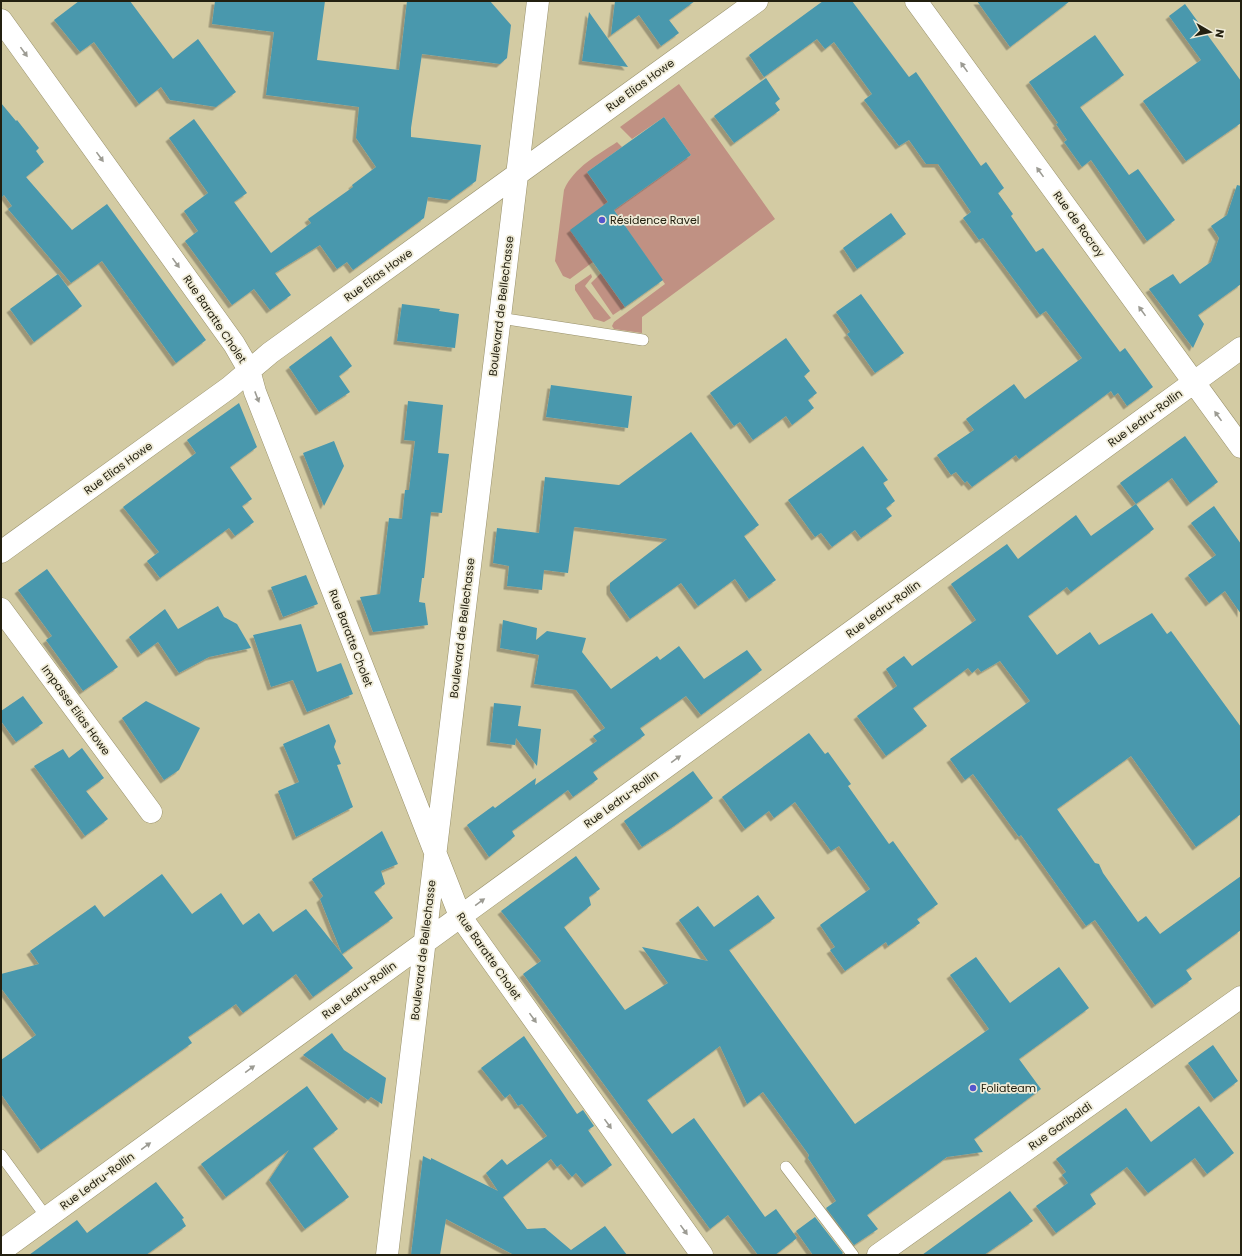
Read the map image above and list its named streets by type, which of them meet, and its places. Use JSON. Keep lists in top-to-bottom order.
{
  "streets": {
    "street": [
      "Rue Elias Howe",
      "Rue de Rocroy",
      "Boulevard de Bellechasse",
      "Rue Baratte Cholet",
      "Rue Ledru-Rollin",
      "Impasse Elias Howe",
      "Rue Garibaldi"
    ]
  },
  "crossings": [
    ["Rue Elias Howe", "Boulevard de Bellechasse"],
    ["Rue Elias Howe", "Rue Baratte Cholet"],
    ["Rue de Rocroy", "Rue Ledru-Rollin"],
    ["Boulevard de Bellechasse", "Rue Baratte Cholet"],
    ["Boulevard de Bellechasse", "Rue Ledru-Rollin"],
    ["Rue Baratte Cholet", "Rue Ledru-Rollin"]
  ],
  "one_way": ["Rue de Rocroy", "Rue Baratte Cholet", "Rue Ledru-Rollin"],
  "places": ["Résidence Ravel", "Foliateam"],
  "north": "right"
}
